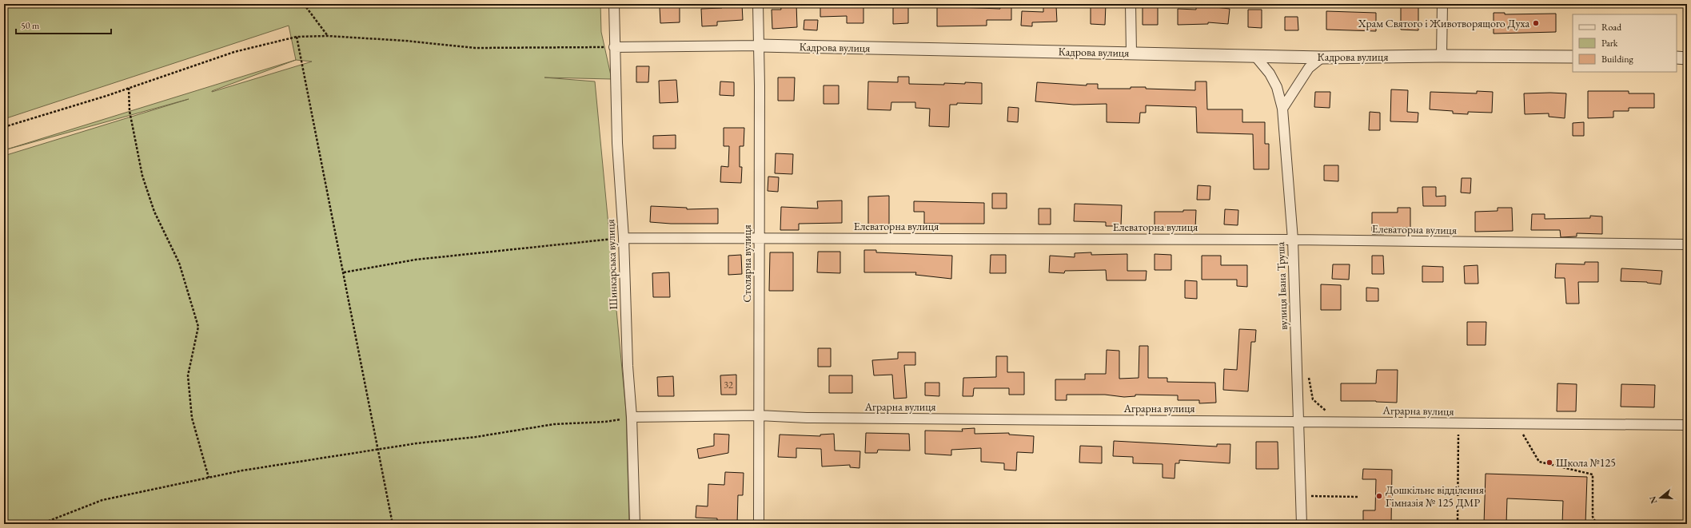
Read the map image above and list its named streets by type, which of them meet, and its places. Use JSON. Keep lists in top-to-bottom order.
{
  "streets": {
    "street": [
      "Кадрова вулиця",
      "Елеваторна вулиця",
      "Столярна вулиця",
      "Шинкарська вулиця",
      "вулиця Івана Труша",
      "Аграрна вулиця"
    ]
  },
  "crossings": [
    ["Кадрова вулиця", "Столярна вулиця"],
    ["Кадрова вулиця", "Шинкарська вулиця"],
    ["Кадрова вулиця", "вулиця Івана Труша"],
    ["Елеваторна вулиця", "Столярна вулиця"],
    ["Елеваторна вулиця", "Шинкарська вулиця"],
    ["Елеваторна вулиця", "вулиця Івана Труша"],
    ["Столярна вулиця", "Аграрна вулиця"],
    ["Шинкарська вулиця", "Аграрна вулиця"],
    ["вулиця Івана Труша", "Аграрна вулиця"]
  ],
  "places": ["Храм Святого і Животворящого Духа", "Школа №125", "Дошкільне відділення Гімназія № 125 ДМР"],
  "house_numbers": ["32"],
  "legend": ["Road", "Park", "Building"],
  "scale_bar": "50 m",
  "north": "left"
}
